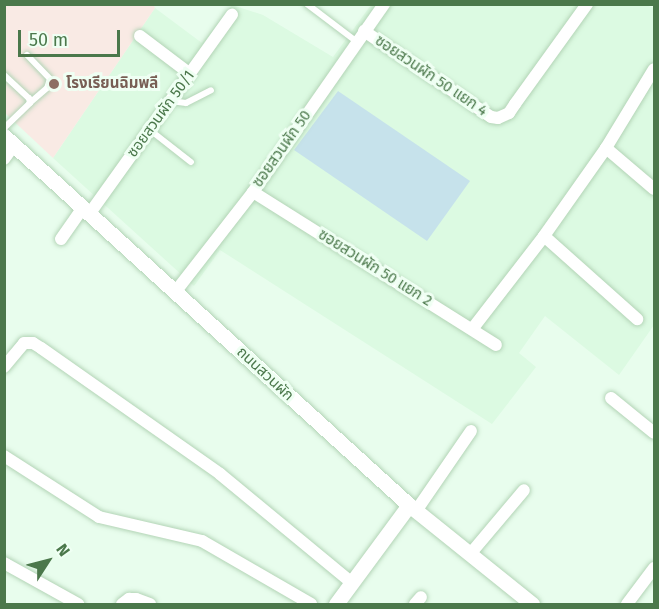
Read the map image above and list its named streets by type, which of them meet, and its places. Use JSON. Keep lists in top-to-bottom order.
{
  "streets": {
    "street": [
      "ซอยสวนผัก 50 แยก 4",
      "ซอยสวนผัก 50/1",
      "ซอยสวนผัก 50",
      "ซอยสวนผัก 50 แยก 2",
      "ถนนสวนผัก"
    ]
  },
  "crossings": [
    ["ซอยสวนผัก 50 แยก 4", "ซอยสวนผัก 50"],
    ["ซอยสวนผัก 50/1", "ถนนสวนผัก"],
    ["ซอยสวนผัก 50", "ซอยสวนผัก 50 แยก 2"],
    ["ซอยสวนผัก 50", "ถนนสวนผัก"]
  ],
  "places": ["โรงเรียนฉิมพลี"],
  "scale_bar": "50 m",
  "north": "top right"
}
